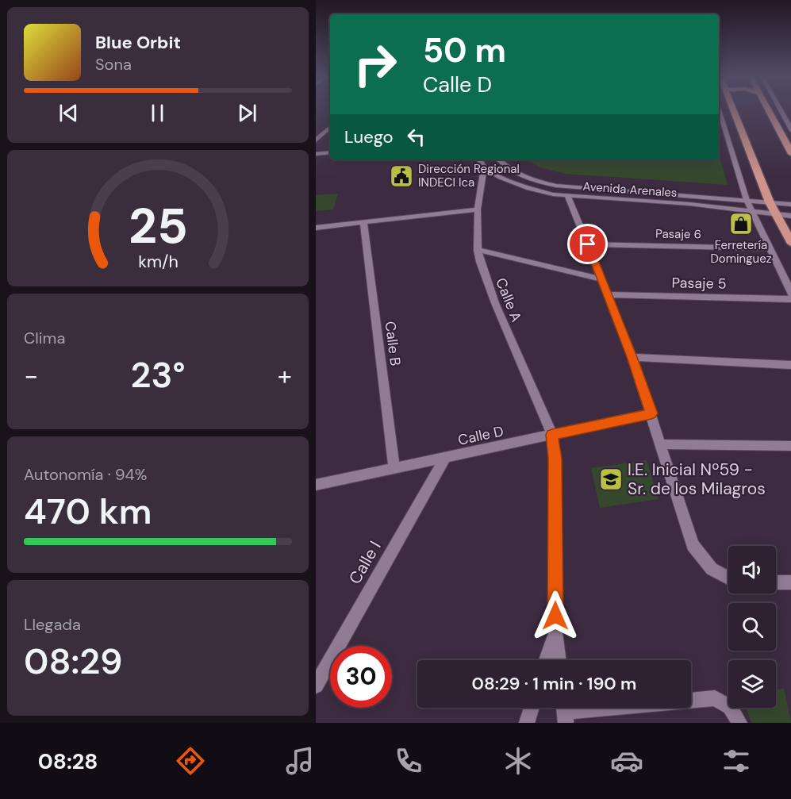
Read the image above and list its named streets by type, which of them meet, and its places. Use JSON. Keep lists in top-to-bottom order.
{
  "streets": {
    "street": [
      "Avenida Arenales",
      "Pasaje 6",
      "Pasaje 5",
      "Calle A",
      "Calle B",
      "Calle D",
      "Calle I"
    ]
  },
  "crossings": [
    ["Avenida Arenales", "Calle A"],
    ["Calle A", "Calle D"],
    ["Calle B", "Calle D"],
    ["Calle D", "Calle I"]
  ],
  "places": {
    "public building": ["Dirección Regional INDECI Ica"],
    "shop": ["Ferretería Dominguez"],
    "school or university": ["I.E. Inicial Nº59 - Sr. de los Milagros"]
  },
  "page": {
    "turn": ["50 m", "Calle D"],
    "song": ["Blue Orbit", "Sona"],
    "then": "Luego",
    "tile": [
      "Clima",
      ["Autonomía · 94%", "470 km"],
      ["Llegada", "08:29"]
    ],
    "heat": ["−", "23°", "+"],
    "limit": "30",
    "trip": "08:29 · 1 min · 190 m",
    "tabs": "08:28",
    "gauge": ["25", "km/h"]
  }
}
